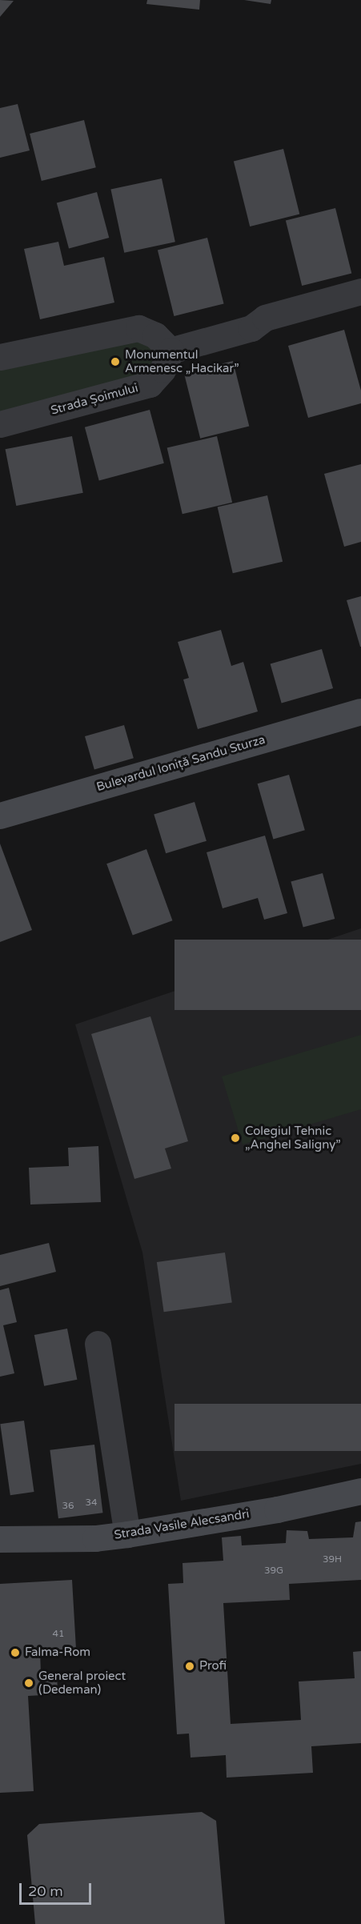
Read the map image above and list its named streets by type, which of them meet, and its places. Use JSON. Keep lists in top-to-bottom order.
{
  "streets": {
    "street": ["Strada Șoimului", "Bulevardul Ioniță Sandu Sturza", "Strada Vasile Alecsandri"]
  },
  "places": [
    "Monumentul Armenesc „Hacikar”",
    "Colegiul Tehnic „Anghel Saligny”",
    "Falma-Rom",
    "Profi",
    "General proiect (Dedeman)"
  ],
  "house_numbers": [
    "34",
    "36",
    "39H",
    "39G",
    "41"
  ],
  "scale_bar": "20 m"
}
